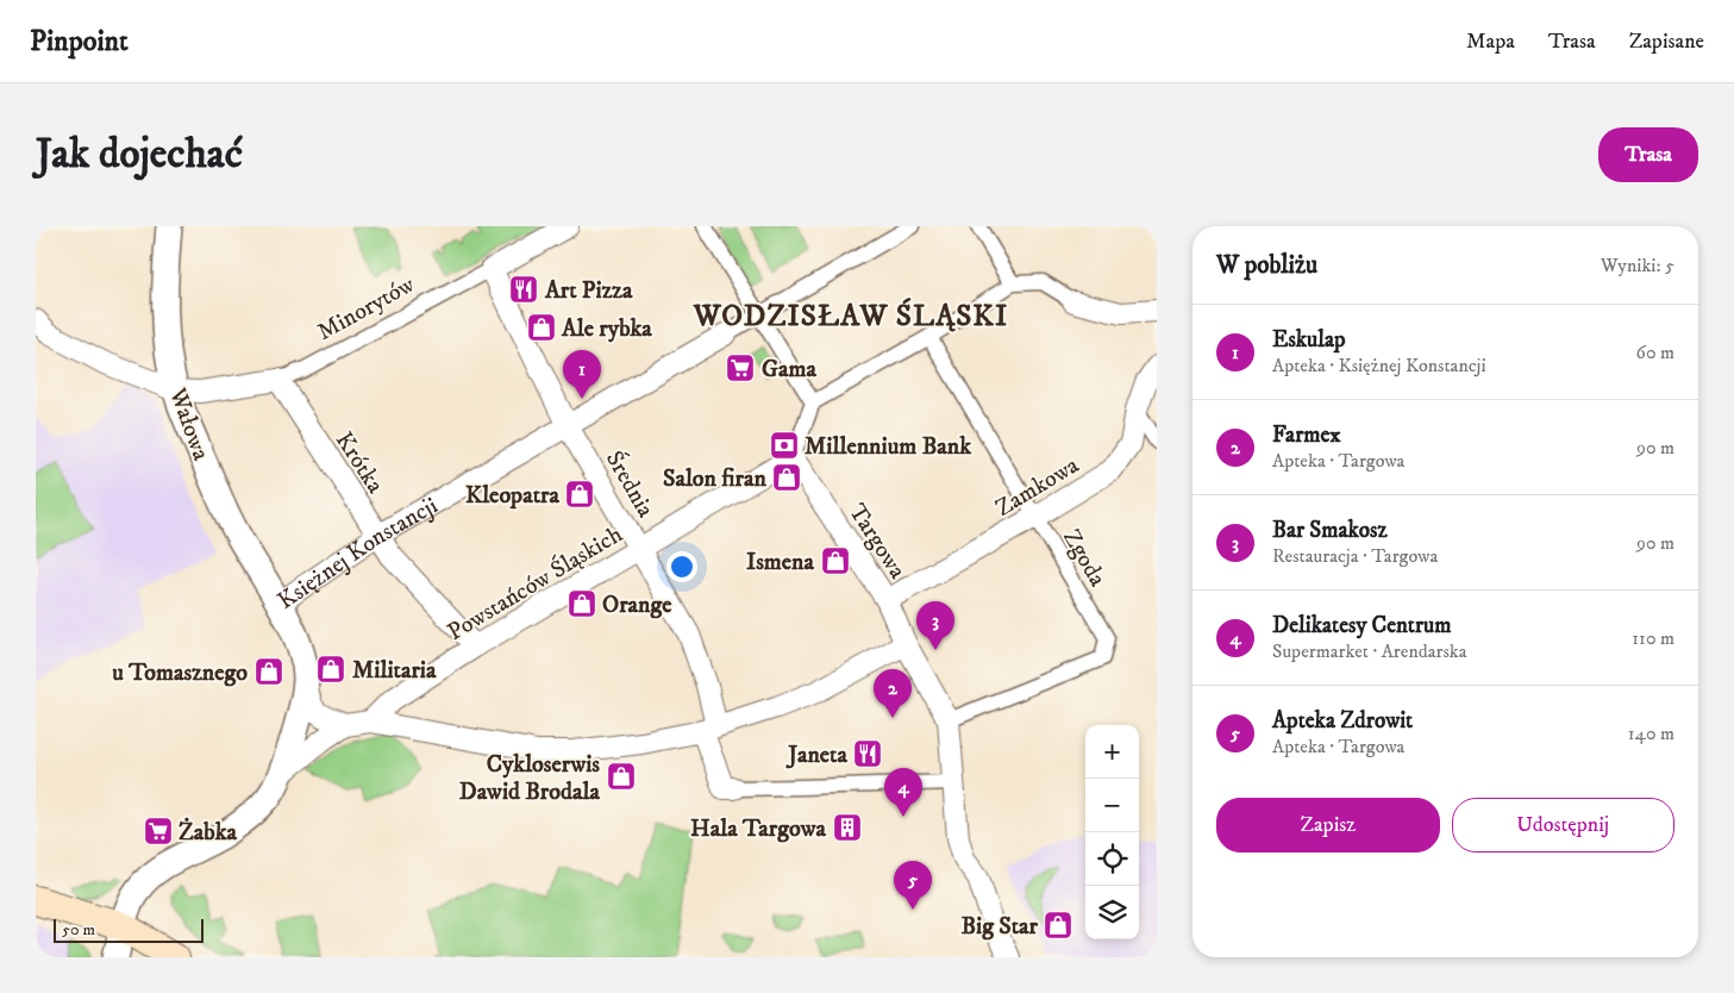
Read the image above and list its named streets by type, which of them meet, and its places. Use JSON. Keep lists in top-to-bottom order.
{
  "streets": {
    "street": [
      "Minorytów",
      "Wałowa",
      "Krótka",
      "Średnia",
      "Zamkowa",
      "Targowa",
      "Księżnej Konstancji",
      "Zgoda",
      "Powstańców Śląskich"
    ]
  },
  "crossings": [
    ["Minorytów", "Wałowa"],
    ["Minorytów", "Krótka"],
    ["Minorytów", "Średnia"],
    ["Wałowa", "Księżnej Konstancji"],
    ["Krótka", "Księżnej Konstancji"],
    ["Krótka", "Powstańców Śląskich"],
    ["Średnia", "Księżnej Konstancji"],
    ["Średnia", "Powstańców Śląskich"],
    ["Zamkowa", "Targowa"],
    ["Zamkowa", "Zgoda"],
    ["Targowa", "Zgoda"],
    ["Targowa", "Powstańców Śląskich"]
  ],
  "districts": ["WODZISŁAW ŚLĄSKI"],
  "places": {
    "restaurant": ["Art Pizza", "Janeta"],
    "shop": [
      "Ale rybka",
      "Salon firan",
      "Kleopatra",
      "Ismena",
      "Orange",
      "Militaria",
      "u Tomasznego",
      "Cykloserwis Dawid Brodala",
      "Big Star"
    ],
    "supermarket": ["Gama", "Żabka"],
    "bank": ["Millennium Bank"],
    "building": ["Hala Targowa"]
  },
  "scale_bar": "50 m",
  "page": {
    "header": "Pinpoint",
    "nav": ["Mapa", "Trasa", "Zapisane"],
    "buttons": [
      "Trasa",
      ["Zapisz", "Udostępnij"]
    ],
    "title": "Jak dojechać",
    "heading": ["W pobliżu", "Wyniki: 5"],
    "list": [
      {
        "mark": "1",
        "name": "Eskulap",
        "note": "Apteka · Księżnej Konstancji",
        "value": "60 m"
      },
      {
        "mark": "2",
        "name": "Farmex",
        "note": "Apteka · Targowa",
        "value": "90 m"
      },
      {
        "mark": "3",
        "name": "Bar Smakosz",
        "note": "Restauracja · Targowa",
        "value": "90 m"
      },
      {
        "mark": "4",
        "name": "Delikatesy Centrum",
        "note": "Supermarket · Arendarska",
        "value": "110 m"
      },
      {
        "mark": "5",
        "name": "Apteka Zdrowit",
        "note": "Apteka · Targowa",
        "value": "140 m"
      }
    ],
    "pins": [
      "1",
      "3",
      "2",
      "4",
      "5"
    ],
    "map_buttons": ["+", "−"],
    "scale": "50 m"
  }
}
